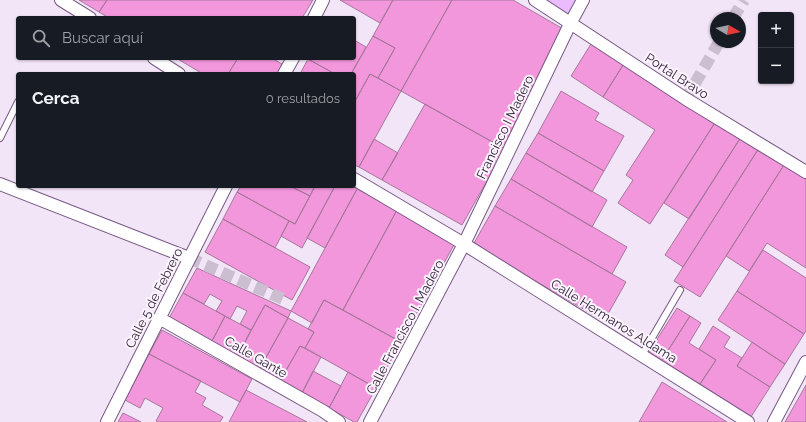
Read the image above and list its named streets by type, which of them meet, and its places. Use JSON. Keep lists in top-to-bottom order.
{
  "streets": {
    "street": [
      "Portal Bravo",
      "Francisco I Madero",
      "Calle 5 de Febrero",
      "Calle Hermanos Aldama",
      "Calle Francisco I. Madero",
      "Calle Gante"
    ]
  },
  "crossings": [
    ["Portal Bravo", "Francisco I Madero"],
    ["Francisco I Madero", "Calle Hermanos Aldama"],
    ["Francisco I Madero", "Calle Francisco I. Madero"],
    ["Calle 5 de Febrero", "Calle Gante"],
    ["Calle Hermanos Aldama", "Calle Francisco I. Madero"]
  ],
  "north": "right",
  "page": {
    "map_buttons": ["+", "−"],
    "search": "Buscar aquí",
    "heading": ["Cerca", "0 resultados"]
  }
}
